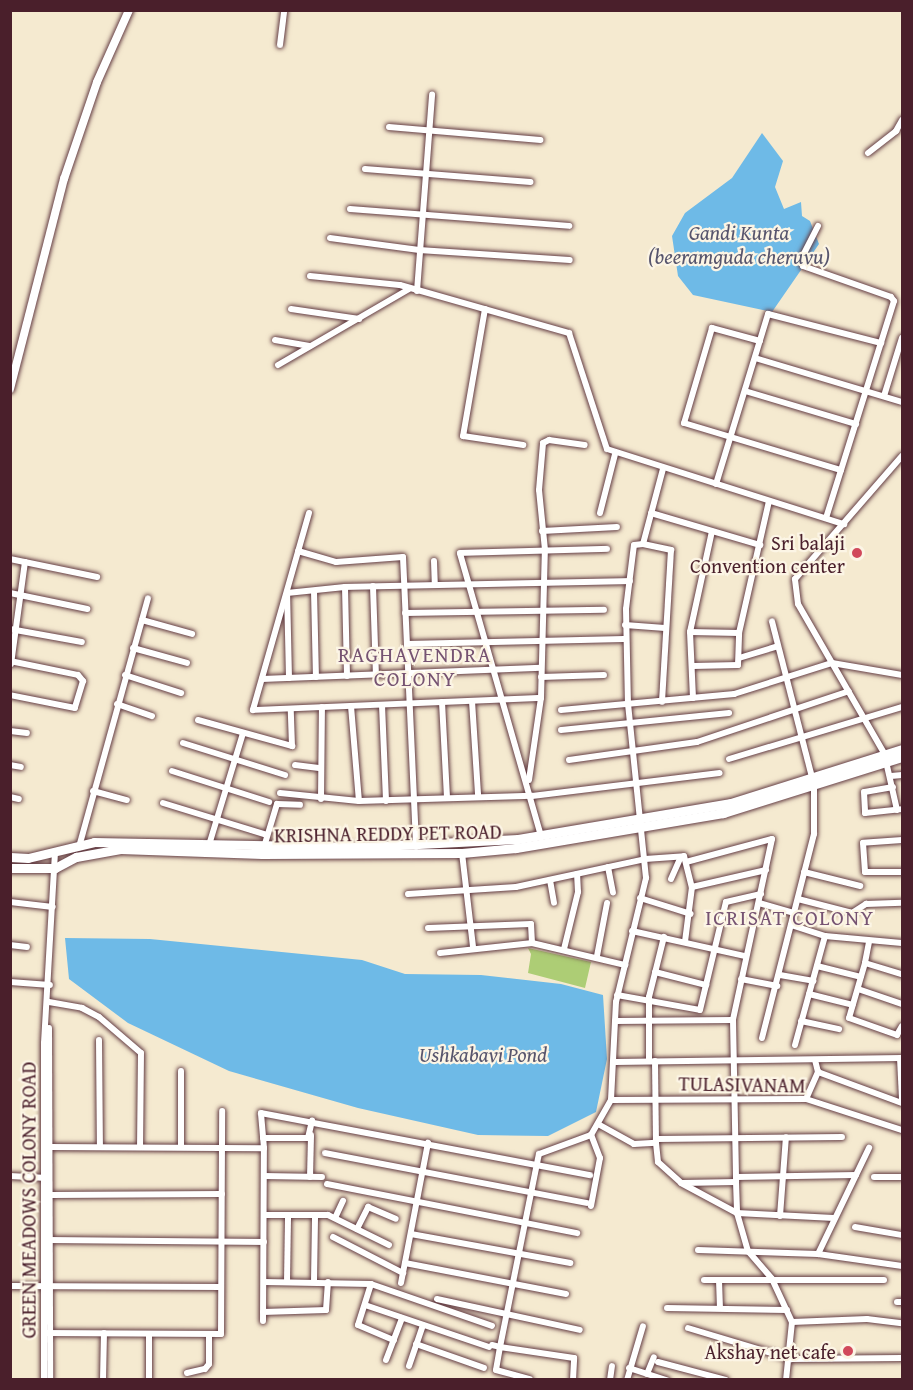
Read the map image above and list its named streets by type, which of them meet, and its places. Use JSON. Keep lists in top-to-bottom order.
{
  "streets": {
    "main road": ["KRISHNA REDDY PET ROAD"],
    "street": ["TULASIVANAM", "GREEN MEADOWS COLONY ROAD"]
  },
  "crossings": [
    ["KRISHNA REDDY PET ROAD", "GREEN MEADOWS COLONY ROAD"]
  ],
  "districts": ["RAGHAVENDRA COLONY", "ICRISAT COLONY"],
  "water": ["Gandi Kunta (beeramguda cheruvu)", "Ushkabavi Pond"],
  "places": ["Sri balaji Convention center", "Akshay net cafe"]
}
